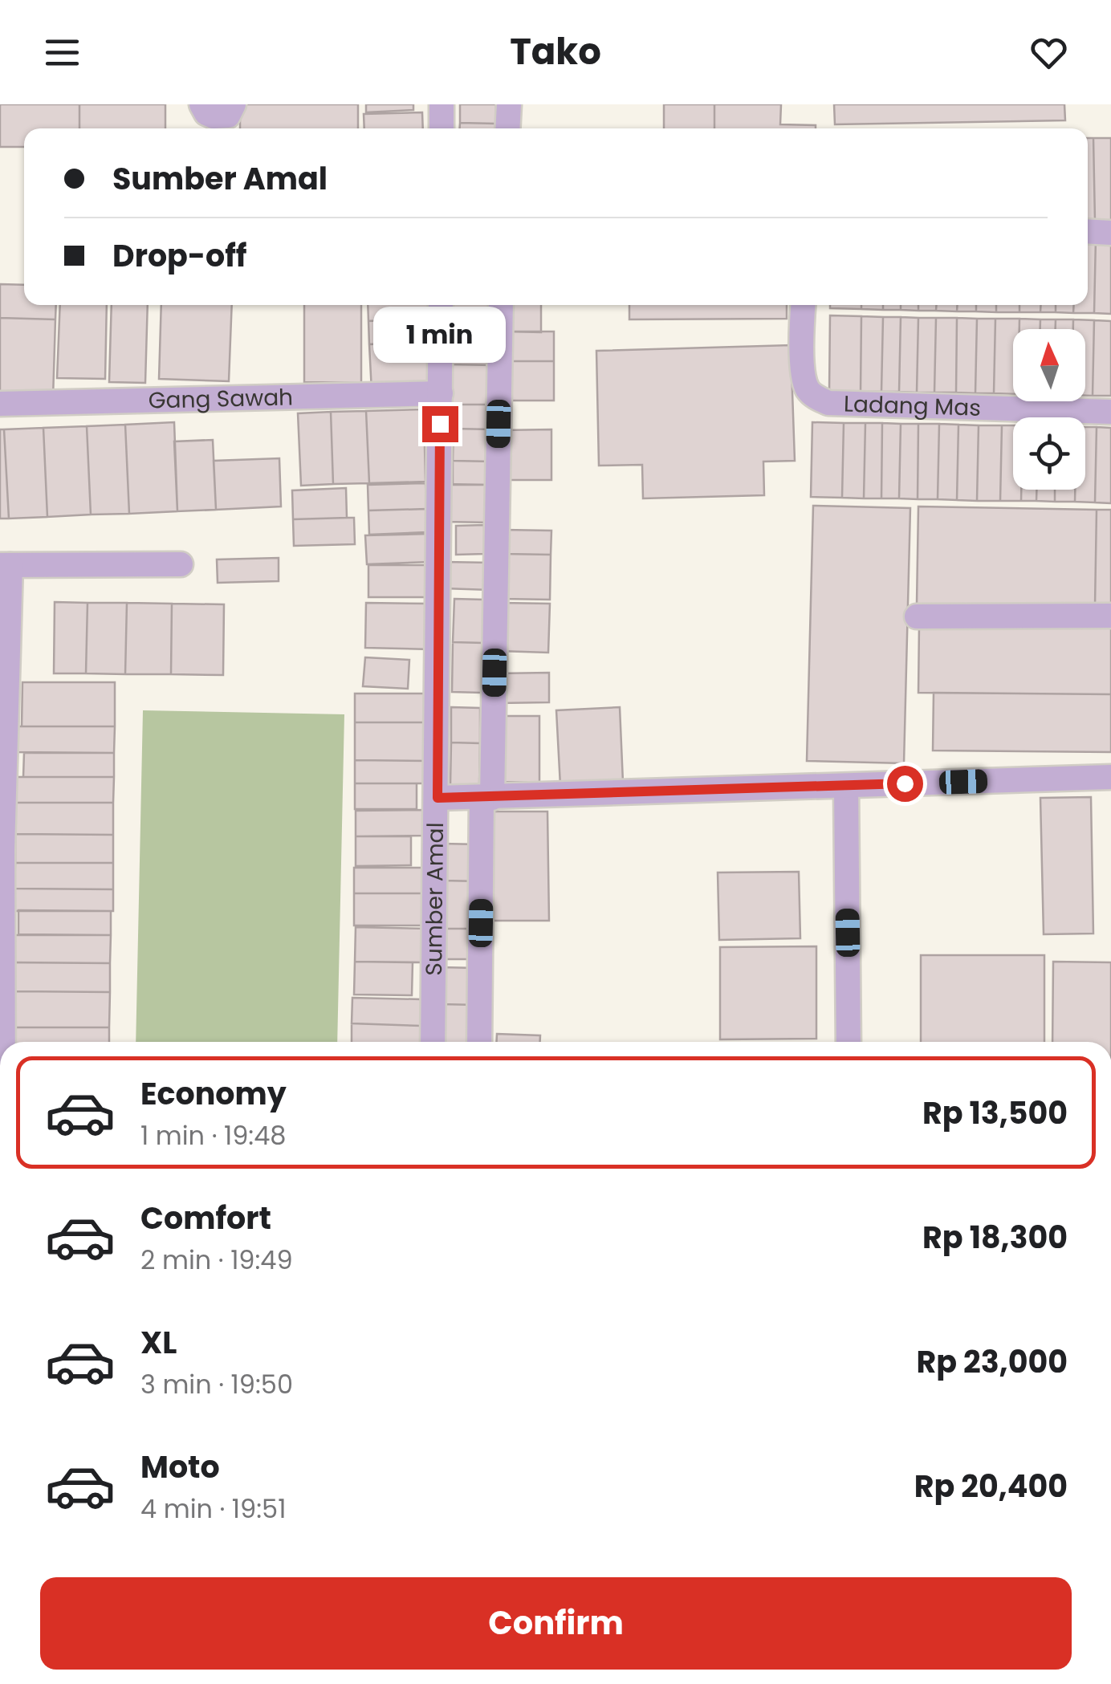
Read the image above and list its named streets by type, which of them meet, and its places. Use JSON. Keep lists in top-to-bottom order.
{
  "streets": {
    "street": ["Gang Sawah", "Ladang Mas", "Sumber Amal"]
  },
  "north": "top",
  "page": {
    "header": "Tako",
    "banner": ["Sumber Amal", "Drop-off"],
    "bubble": "1 min",
    "list": [
      {
        "name": "Economy",
        "note": "1 min · 19:48",
        "value": "Rp 13,500"
      },
      {
        "name": "Comfort",
        "note": "2 min · 19:49",
        "value": "Rp 18,300"
      },
      {
        "name": "XL",
        "note": "3 min · 19:50",
        "value": "Rp 23,000"
      },
      {
        "name": "Moto",
        "note": "4 min · 19:51",
        "value": "Rp 20,400"
      }
    ],
    "buttons": "Confirm"
  }
}
